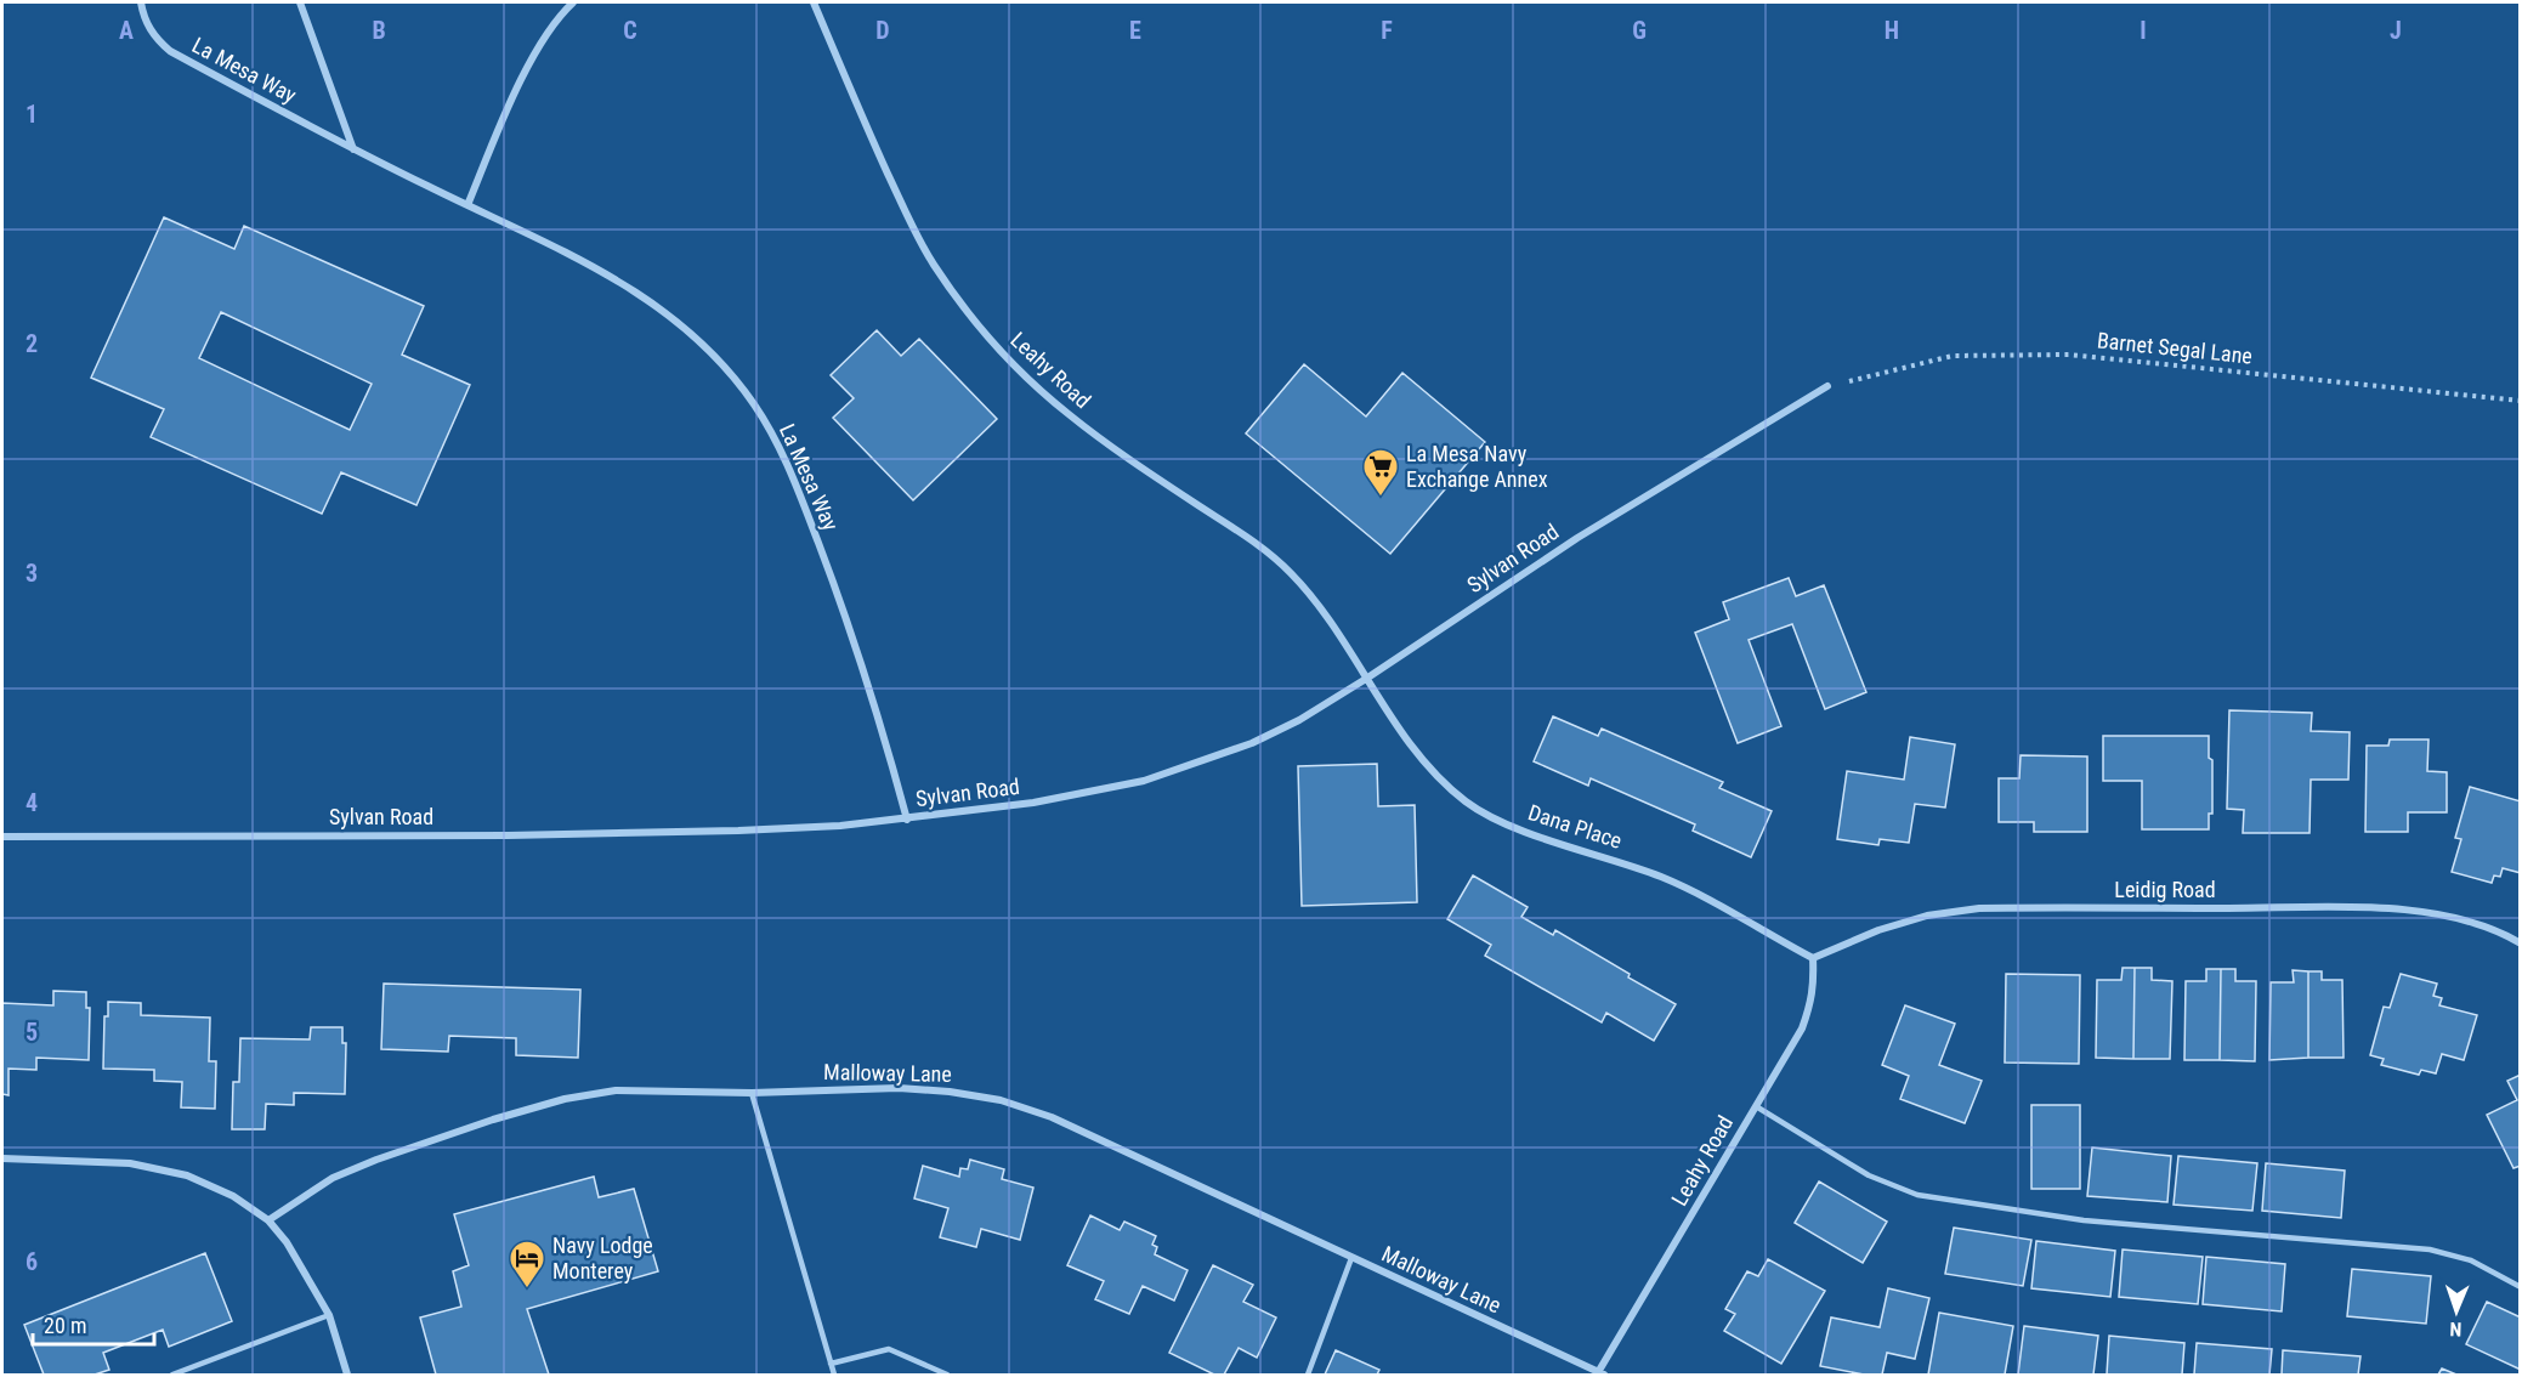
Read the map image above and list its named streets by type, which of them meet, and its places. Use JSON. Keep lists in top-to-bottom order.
{
  "streets": {
    "street": [
      "La Mesa Way",
      "Leahy Road",
      "Sylvan Road",
      "Dana Place",
      "Leidig Road",
      "Malloway Lane"
    ],
    "path": ["Barnet Segal Lane"]
  },
  "crossings": [
    ["La Mesa Way", "Sylvan Road"],
    ["Barnet Segal Lane", "Sylvan Road"],
    ["Leahy Road", "Sylvan Road"],
    ["Leahy Road", "Dana Place"],
    ["Leahy Road", "Leidig Road"],
    ["Leahy Road", "Malloway Lane"],
    ["Sylvan Road", "Dana Place"],
    ["Dana Place", "Leidig Road"]
  ],
  "places": {
    "supermarket": ["La Mesa Navy Exchange Annex"],
    "hotel": ["Navy Lodge Monterey"]
  },
  "scale_bar": "20 m",
  "north": "bottom",
  "grid": {
    "columns": [
      "A",
      "B",
      "C",
      "D",
      "E",
      "F",
      "G",
      "H",
      "I",
      "J"
    ],
    "rows": [
      "1",
      "2",
      "3",
      "4",
      "5",
      "6"
    ]
  }
}
